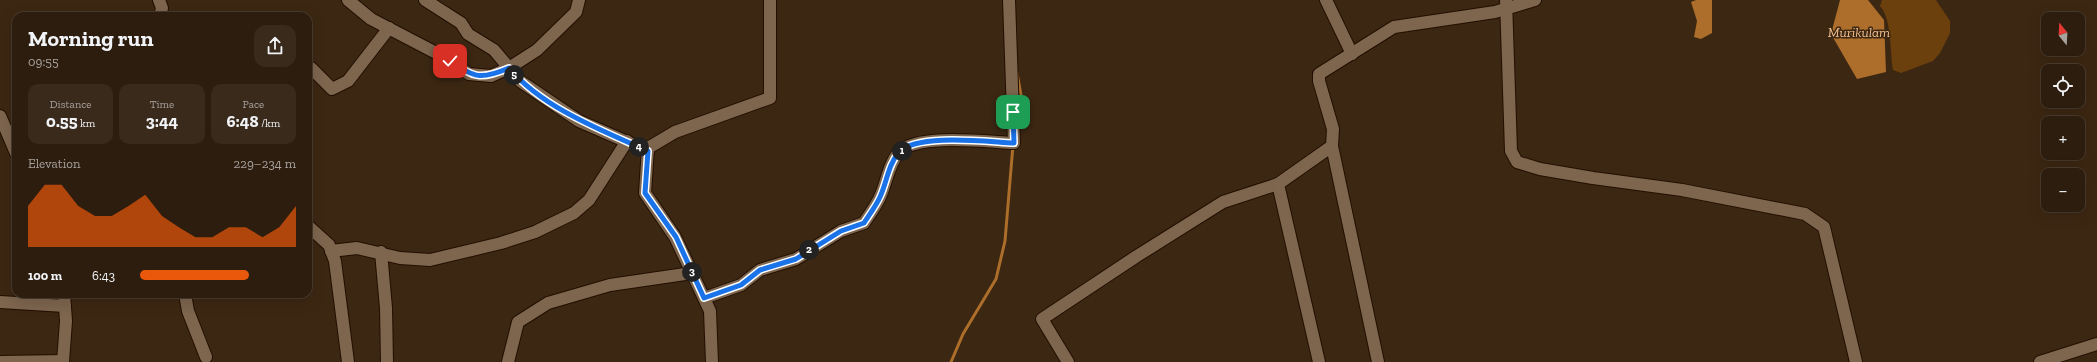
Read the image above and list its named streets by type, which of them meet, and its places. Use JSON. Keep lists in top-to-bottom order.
{
  "water": ["Murikulam"],
  "north": "top",
  "page": {
    "map_buttons": ["+", "−"],
    "heading": ["Morning run", "09:55"],
    "pins": [
      "5",
      "4",
      "1",
      "2",
      "3"
    ],
    "stats": [
      ["Distance", "0.55 km"],
      ["Time", "3:44"],
      ["Pace", "6:48 /km"]
    ],
    "chart": ["Elevation", "229–234 m"],
    "list": [
      {
        "name": "100 m",
        "note": "6:43"
      }
    ]
  }
}
